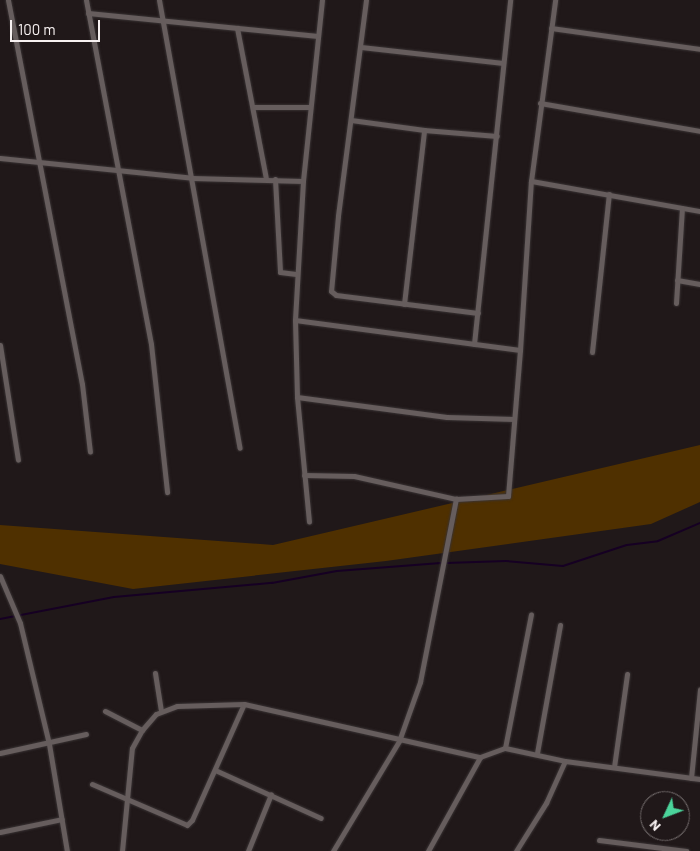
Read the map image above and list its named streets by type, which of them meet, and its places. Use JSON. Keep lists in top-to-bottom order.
{
  "scale_bar": "100 m",
  "north": "bottom left"
}
